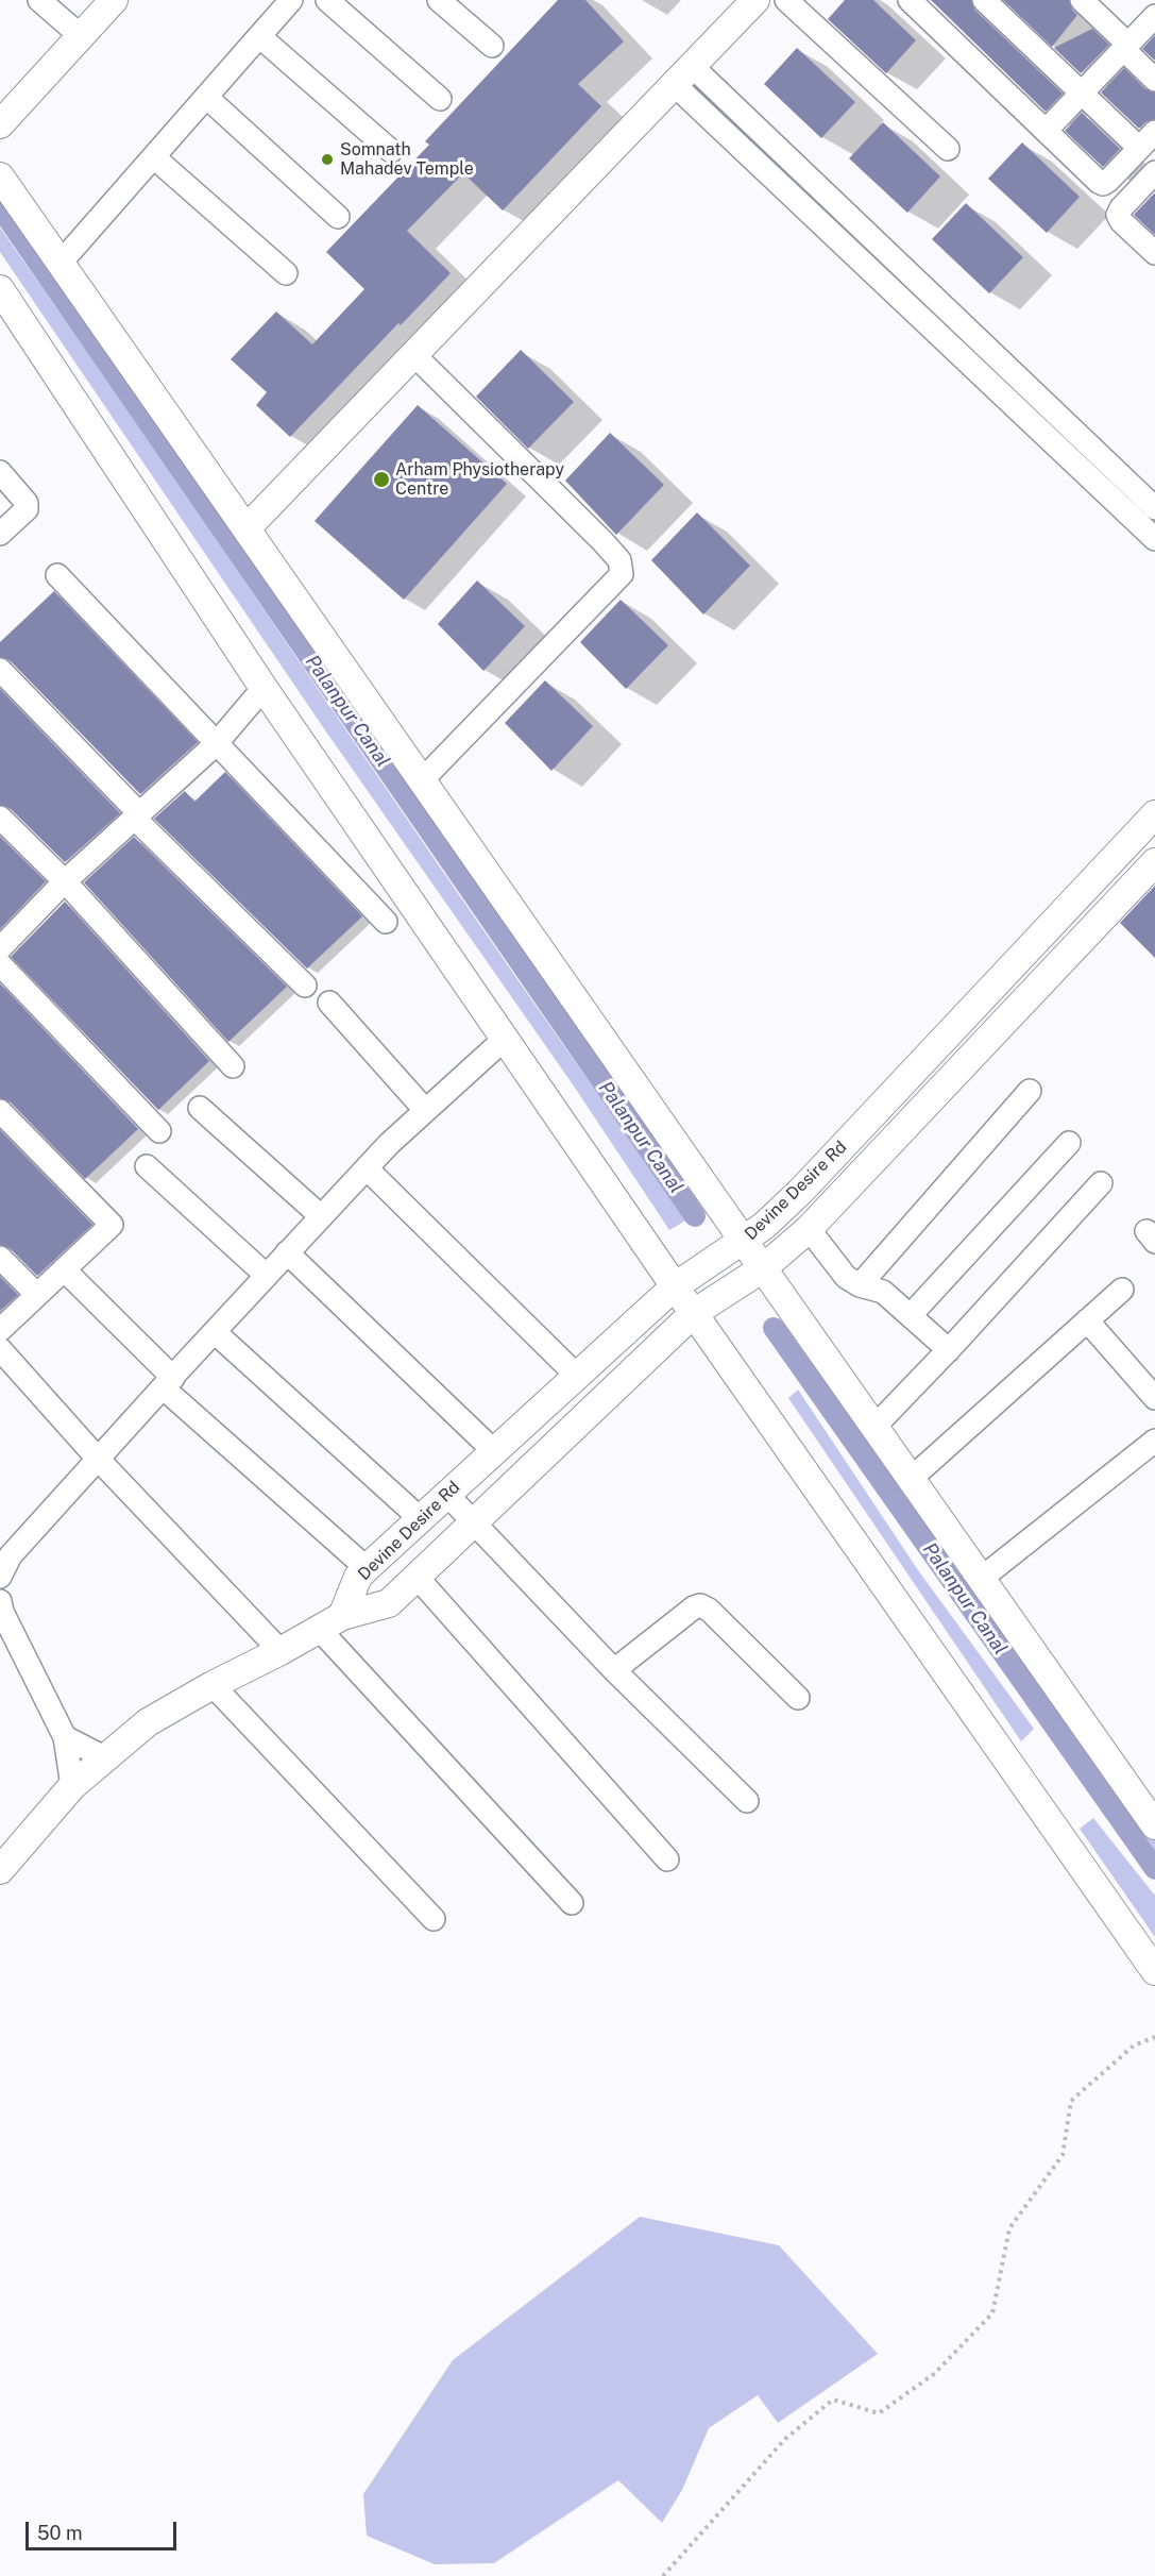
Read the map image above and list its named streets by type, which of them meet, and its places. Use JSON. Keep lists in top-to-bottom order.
{
  "streets": {
    "street": ["Devine Desire Rd"]
  },
  "water": ["Palanpur Canal"],
  "places": ["Somnath Mahadev Temple", "Arham Physiotherapy Centre"],
  "scale_bar": "50 m"
}
